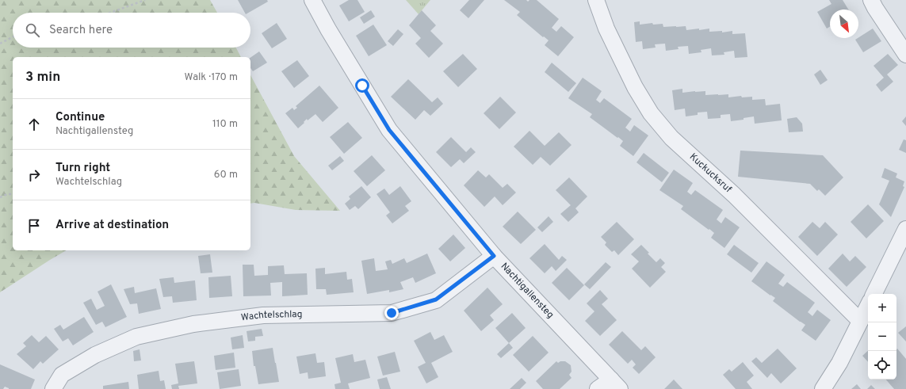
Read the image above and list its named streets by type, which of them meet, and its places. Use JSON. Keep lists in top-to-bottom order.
{
  "streets": {
    "street": ["Kuckucksruf", "Nachtigallensteg", "Wachtelschlag"]
  },
  "crossings": [
    ["Nachtigallensteg", "Wachtelschlag"]
  ],
  "north": "bottom right",
  "page": {
    "search": "Search here",
    "heading": ["3 min", "Walk · 170 m"],
    "list": [
      ["Continue", "Nachtigallensteg", "110 m"],
      ["Turn right", "Wachtelschlag", "60 m"],
      "Arrive at destination"
    ],
    "map_buttons": ["+", "−"]
  }
}
